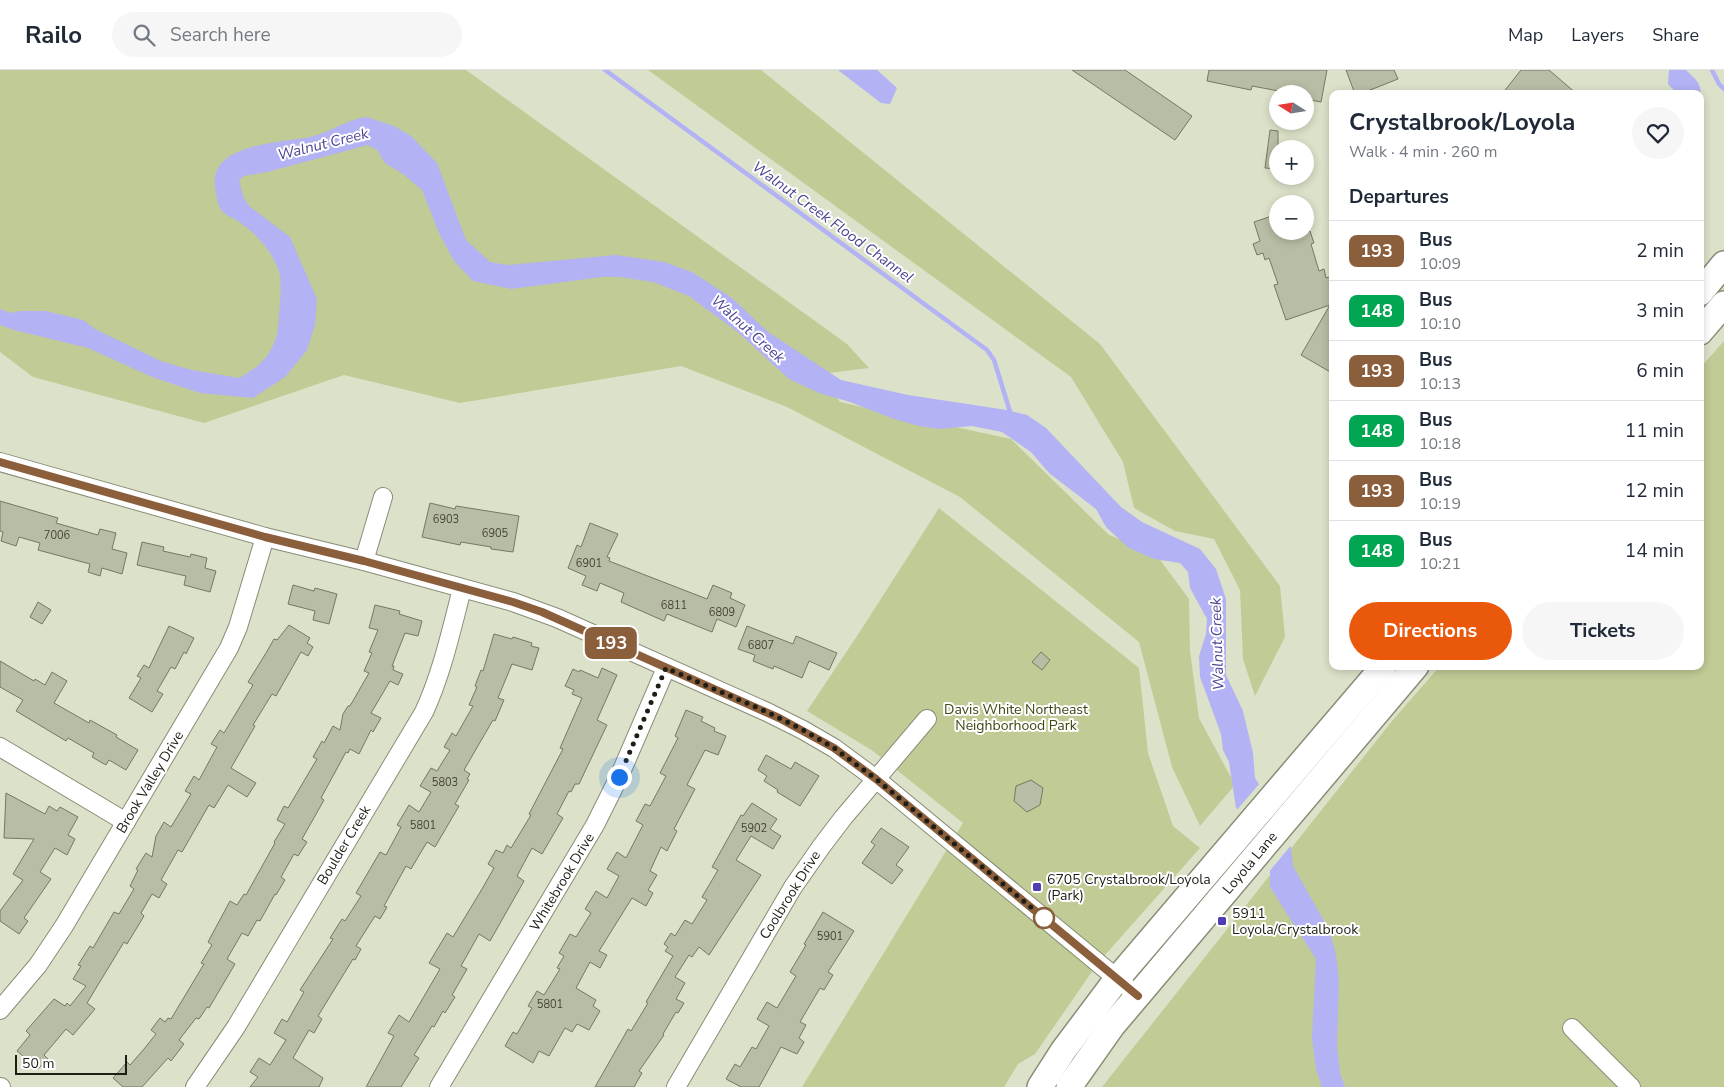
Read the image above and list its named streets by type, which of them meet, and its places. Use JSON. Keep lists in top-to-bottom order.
{
  "streets": {
    "main road": ["Loyola Lane"],
    "street": [
      "Brook Valley Drive",
      "Boulder Creek",
      "Whitebrook Drive",
      "Coolbrook Drive"
    ]
  },
  "water": ["Walnut Creek", "Walnut Creek Flood Channel"],
  "parks": ["Davis White Northeast Neighborhood Park"],
  "places": {
    "transit": ["6705 Crystalbrook/Loyola (Park)", "5911 Loyola/Crystalbrook"]
  },
  "lines": ["bus line 193"],
  "house_numbers": [
    "6903",
    "6905",
    "7006",
    "6901",
    "6811",
    "6809",
    "6807",
    "5803",
    "5801",
    "5902",
    "5901",
    "5801"
  ],
  "scale_bar": "50 m",
  "north": "left",
  "page": {
    "header": "Railo",
    "search": "Search here",
    "nav": ["Map", "Layers", "Share"],
    "on_map": "193",
    "map_buttons": ["+", "−"],
    "heading": [
      ["Crystalbrook/Loyola", "Walk · 4 min · 260 m"],
      "Departures"
    ],
    "list": [
      {
        "mark": "193",
        "name": "Bus",
        "note": "10:09",
        "value": "2 min"
      },
      {
        "mark": "148",
        "name": "Bus",
        "note": "10:10",
        "value": "3 min"
      },
      {
        "mark": "193",
        "name": "Bus",
        "note": "10:13",
        "value": "6 min"
      },
      {
        "mark": "148",
        "name": "Bus",
        "note": "10:18",
        "value": "11 min"
      },
      {
        "mark": "193",
        "name": "Bus",
        "note": "10:19",
        "value": "12 min"
      },
      {
        "mark": "148",
        "name": "Bus",
        "note": "10:21",
        "value": "14 min"
      }
    ],
    "buttons": ["Directions", "Tickets"],
    "scale": "50 m"
  }
}
